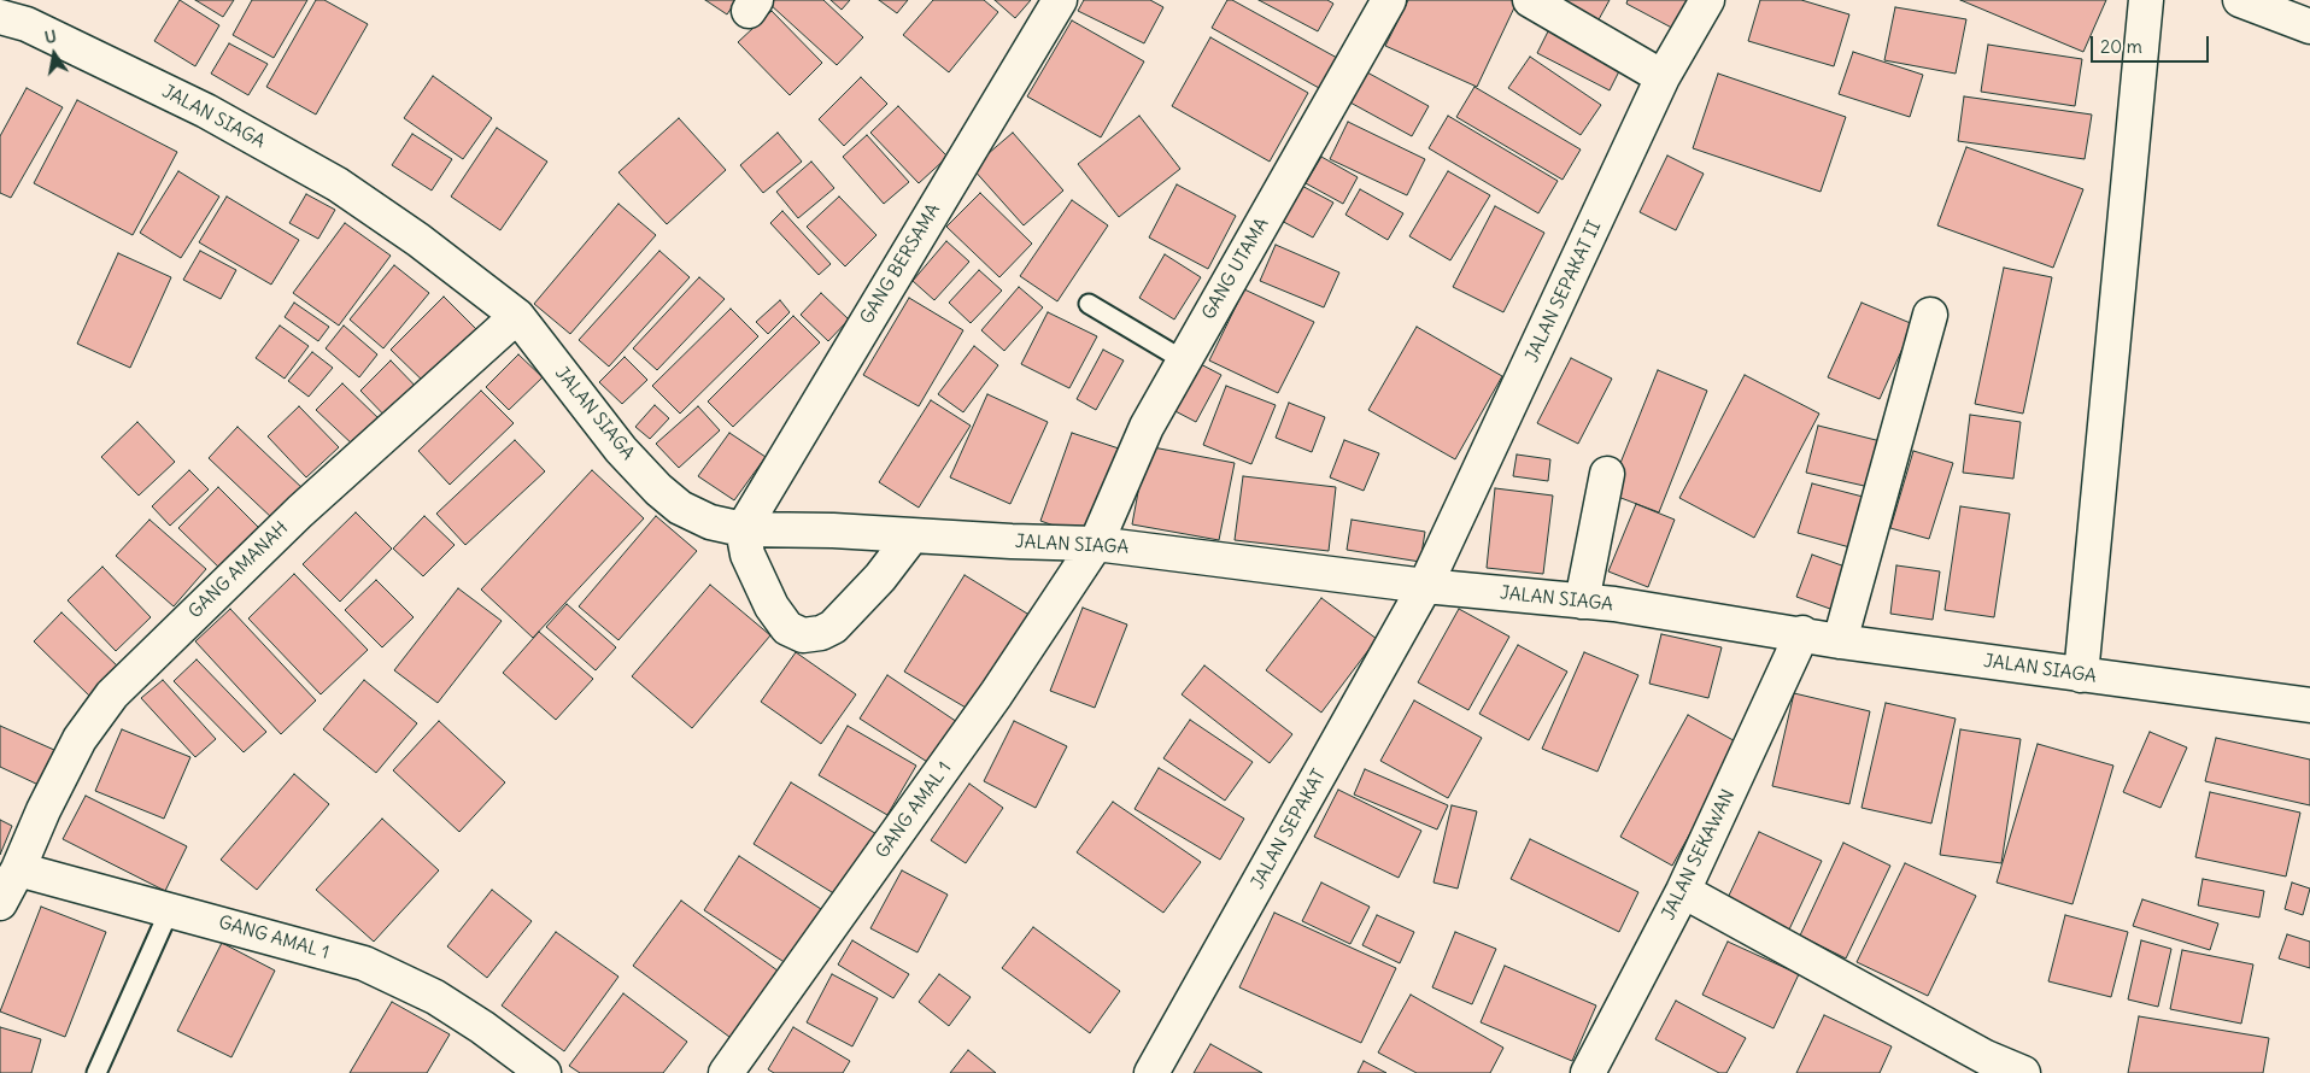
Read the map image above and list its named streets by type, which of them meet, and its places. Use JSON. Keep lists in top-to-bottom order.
{
  "streets": {
    "street": [
      "JALAN SIAGA",
      "GANG BERSAMA",
      "GANG UTAMA",
      "JALAN SEPAKAT II",
      "GANG AMANAH",
      "GANG AMAL 1",
      "JALAN SEPAKAT",
      "JALAN SEKAWAN"
    ]
  },
  "crossings": [
    ["JALAN SIAGA", "GANG BERSAMA"],
    ["JALAN SIAGA", "GANG UTAMA"],
    ["JALAN SIAGA", "JALAN SEPAKAT II"],
    ["JALAN SIAGA", "GANG AMANAH"],
    ["JALAN SIAGA", "GANG AMAL 1"],
    ["JALAN SIAGA", "JALAN SEPAKAT"],
    ["JALAN SIAGA", "JALAN SEKAWAN"],
    ["GANG UTAMA", "GANG AMAL 1"],
    ["JALAN SEPAKAT II", "JALAN SEPAKAT"],
    ["GANG AMANAH", "GANG AMAL 1"]
  ],
  "scale_bar": "20 m",
  "north": "top"
}
